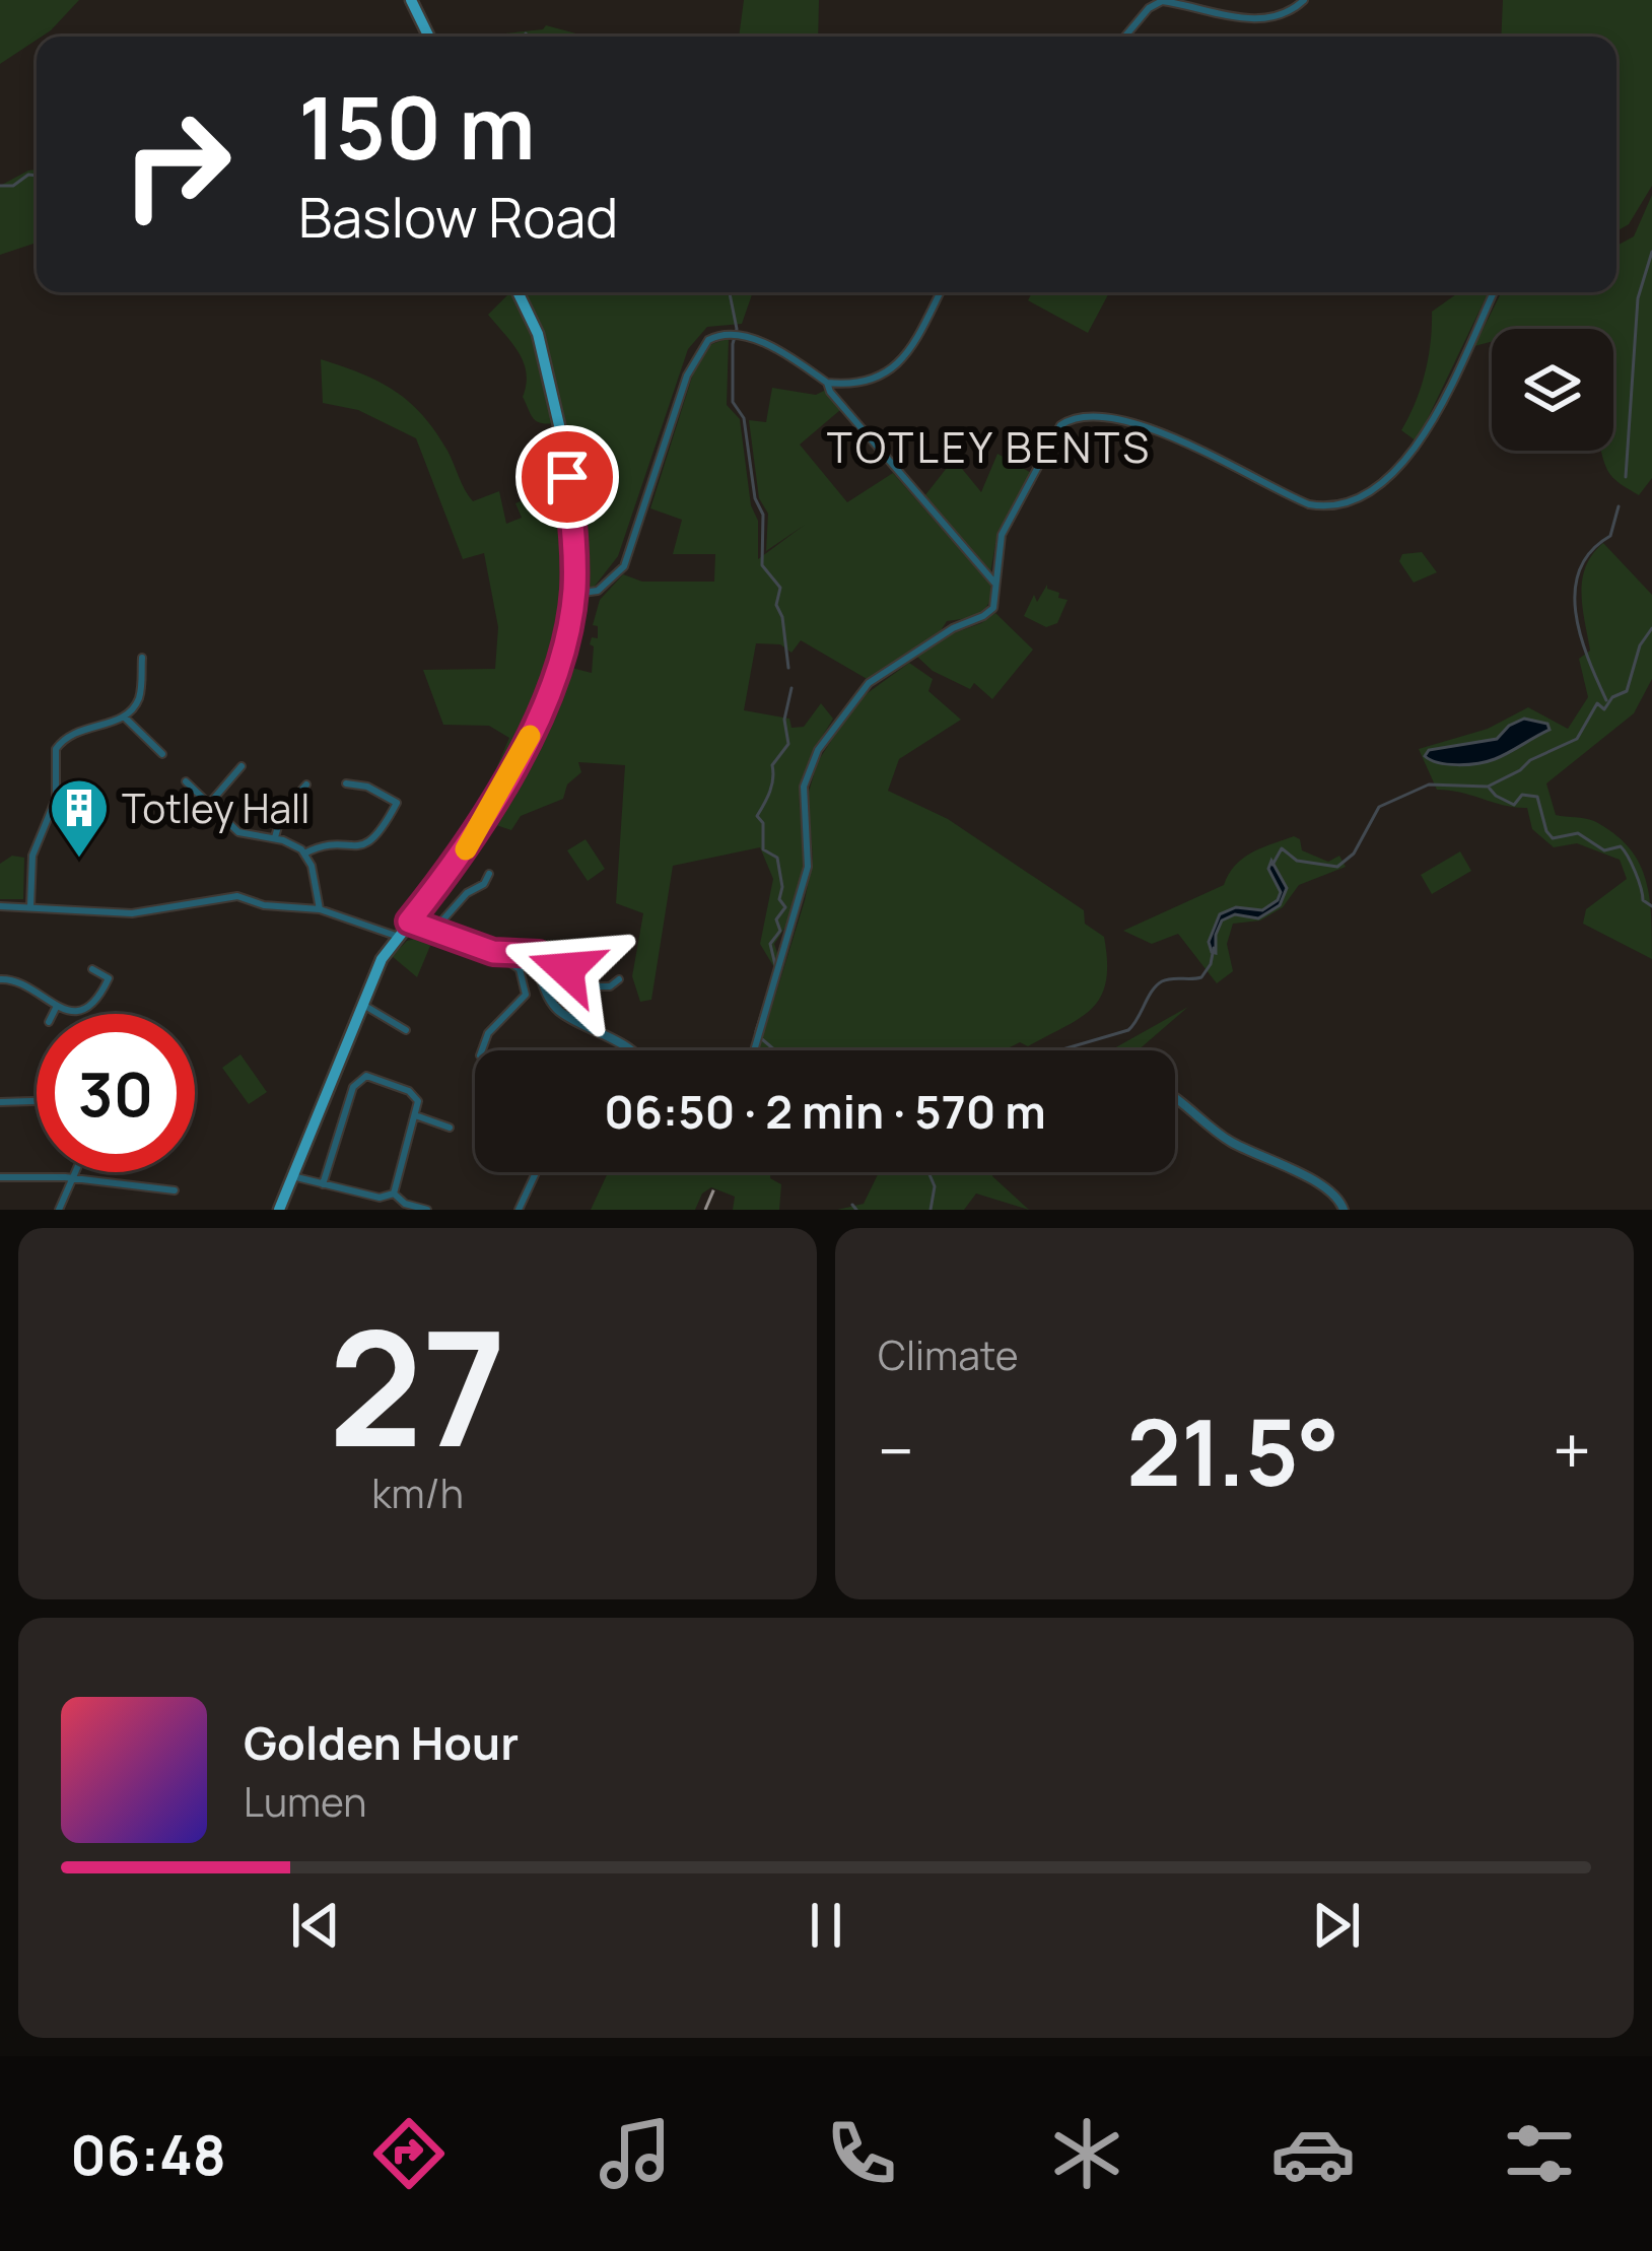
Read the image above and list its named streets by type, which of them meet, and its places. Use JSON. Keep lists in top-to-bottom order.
{
  "districts": ["TOTLEY BENTS"],
  "places": {
    "building": ["Totley Hall"]
  },
  "page": {
    "turn": ["150 m", "Baslow Road"],
    "limit": "30",
    "trip": "06:50 · 2 min · 570 m",
    "tile": [
      ["27", "km/h"],
      "Climate"
    ],
    "heat": ["−", "21.5°", "+"],
    "song": ["Golden Hour", "Lumen"],
    "tabs": "06:48"
  }
}
